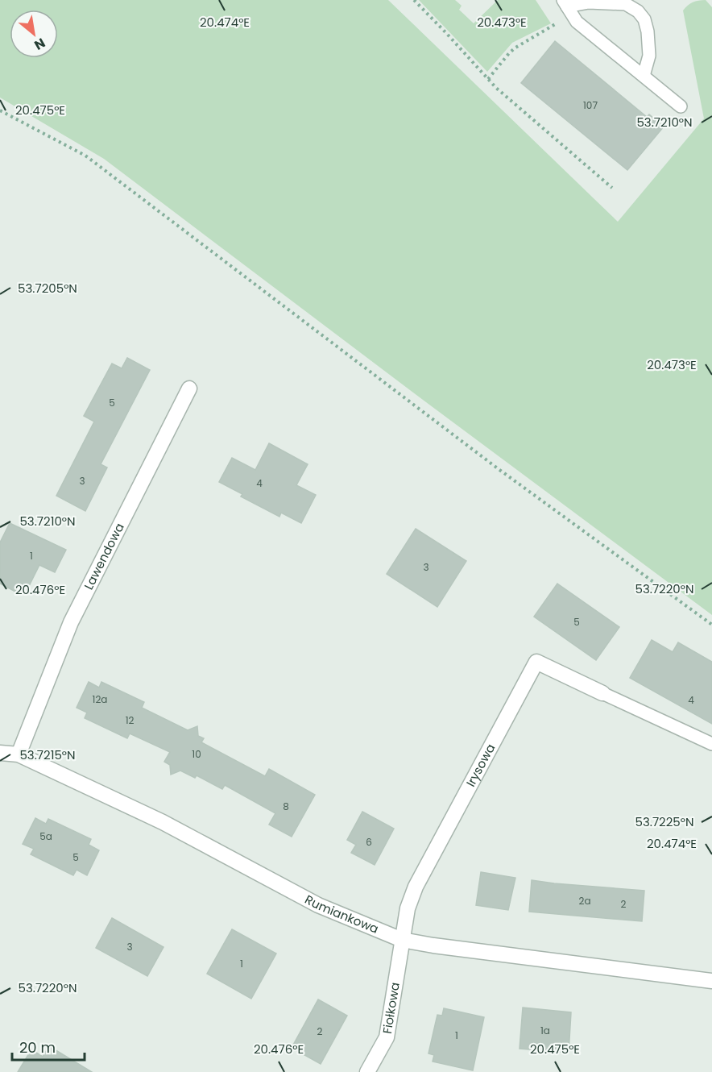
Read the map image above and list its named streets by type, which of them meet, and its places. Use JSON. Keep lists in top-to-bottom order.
{
  "streets": {
    "street": [
      "Lawendowa",
      "Irysowa",
      "Rumiankowa",
      "Fiołkowa"
    ]
  },
  "crossings": [
    ["Lawendowa", "Rumiankowa"],
    ["Irysowa", "Rumiankowa"],
    ["Irysowa", "Fiołkowa"],
    ["Rumiankowa", "Fiołkowa"]
  ],
  "house_numbers": [
    "107",
    "5",
    "3",
    "4",
    "1",
    "3",
    "5",
    "12a",
    "4",
    "12",
    "10",
    "8",
    "5a",
    "6",
    "5",
    "2a",
    "2",
    "3",
    "1",
    "1a",
    "2",
    "1"
  ],
  "scale_bar": "20 m",
  "north": "bottom right",
  "coordinates": [
    "20.474°E",
    "20.473°E",
    "20.475°E",
    "53.7210°N",
    "53.7205°N",
    "53.7220°N",
    "20.476°E",
    "53.7215°N",
    "53.7225°N"
  ]
}
